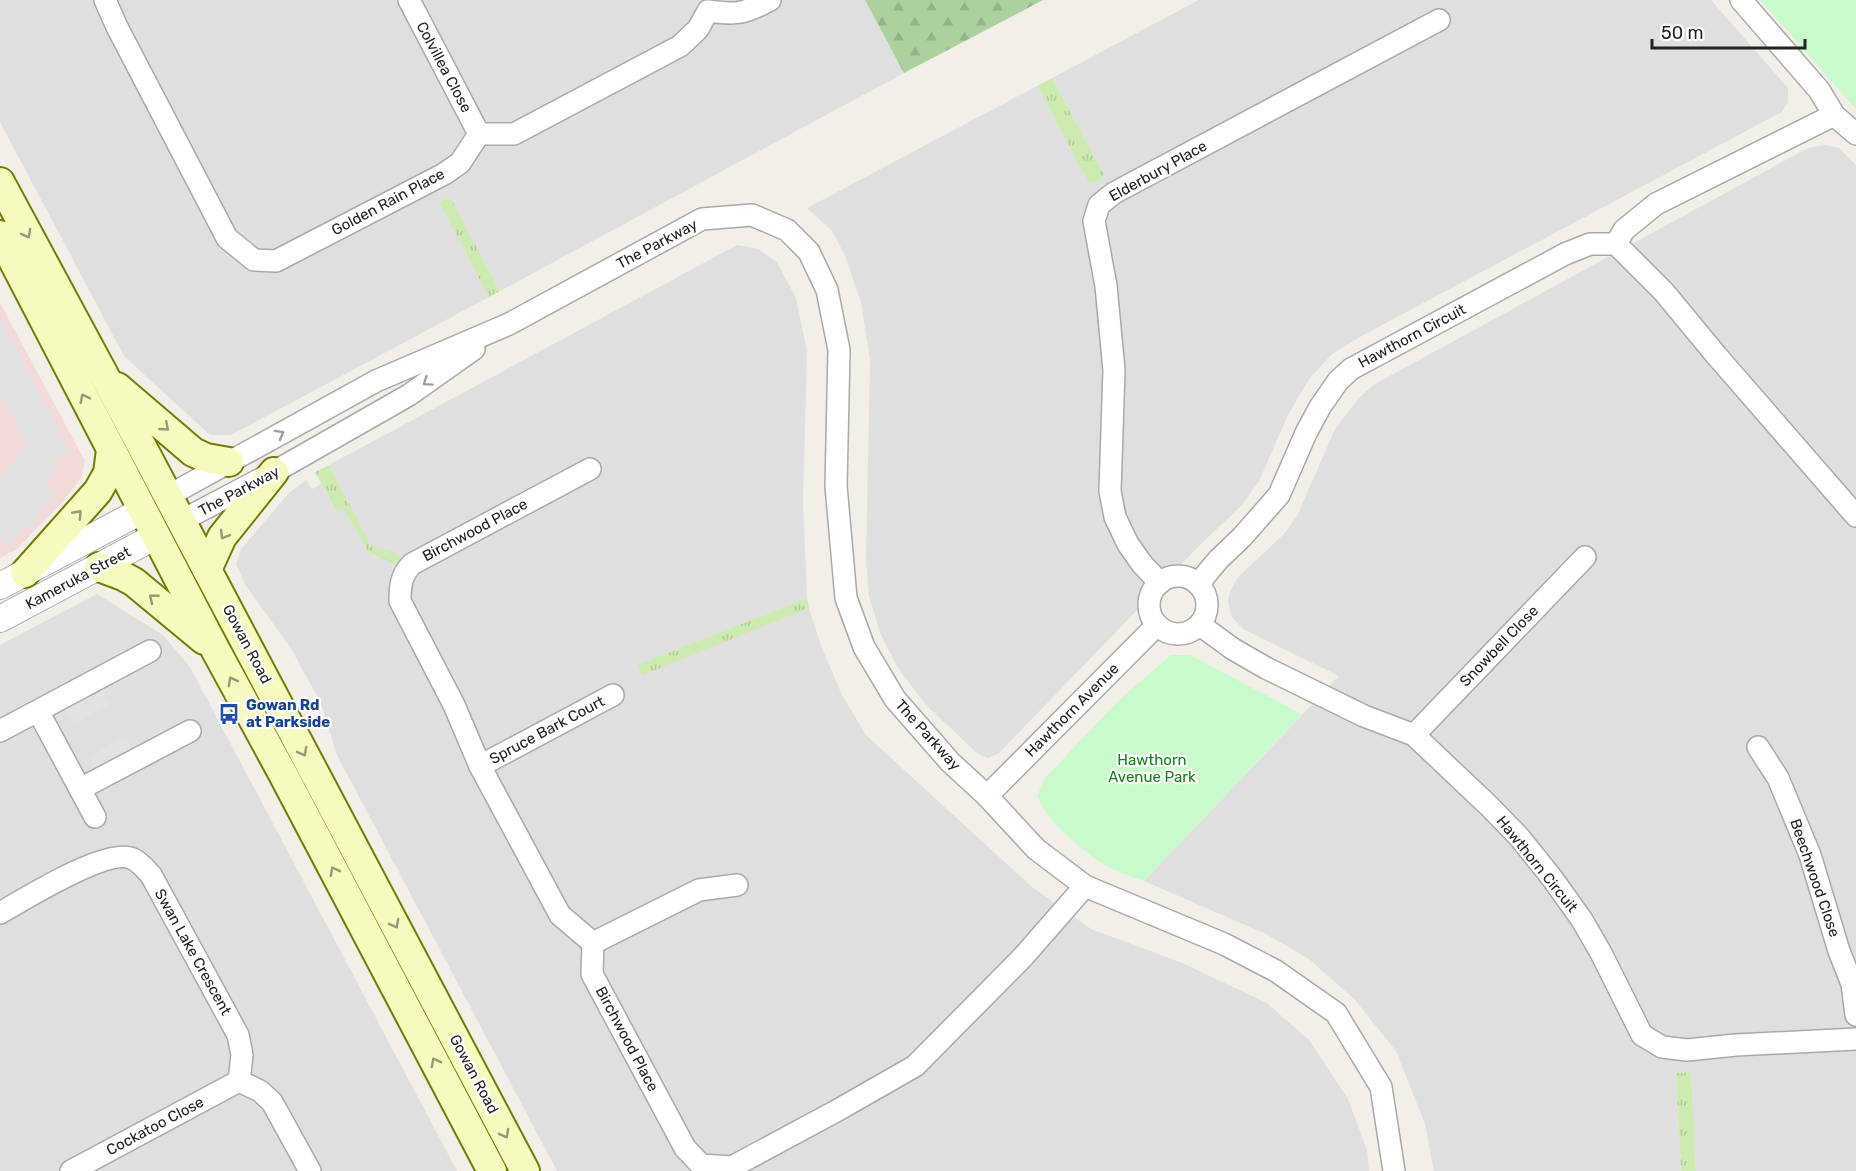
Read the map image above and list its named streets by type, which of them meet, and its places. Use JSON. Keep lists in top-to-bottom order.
{
  "streets": {
    "main road": ["Gowan Road"],
    "street": [
      "Colvillea Close",
      "Elderbury Place",
      "Golden Rain Place",
      "The Parkway",
      "Hawthorn Circuit",
      "Birchwood Place",
      "Kameruka Street",
      "Snowbell Close",
      "Hawthorn Avenue",
      "Spruce Bark Court",
      "Beechwood Close",
      "Swan Lake Crescent",
      "Cockatoo Close"
    ]
  },
  "crossings": [
    ["Colvillea Close", "Golden Rain Place"],
    ["Elderbury Place", "Hawthorn Circuit"],
    ["Elderbury Place", "Hawthorn Avenue"],
    ["The Parkway", "Birchwood Place"],
    ["The Parkway", "Gowan Road"],
    ["The Parkway", "Hawthorn Avenue"],
    ["Hawthorn Circuit", "Snowbell Close"],
    ["Hawthorn Circuit", "Hawthorn Avenue"],
    ["Birchwood Place", "Spruce Bark Court"],
    ["Kameruka Street", "Gowan Road"],
    ["Swan Lake Crescent", "Cockatoo Close"]
  ],
  "parks": ["Hawthorn Avenue Park"],
  "places": {
    "bus stop": ["Gowan Rd at Parkside"]
  },
  "scale_bar": "50 m"
}
